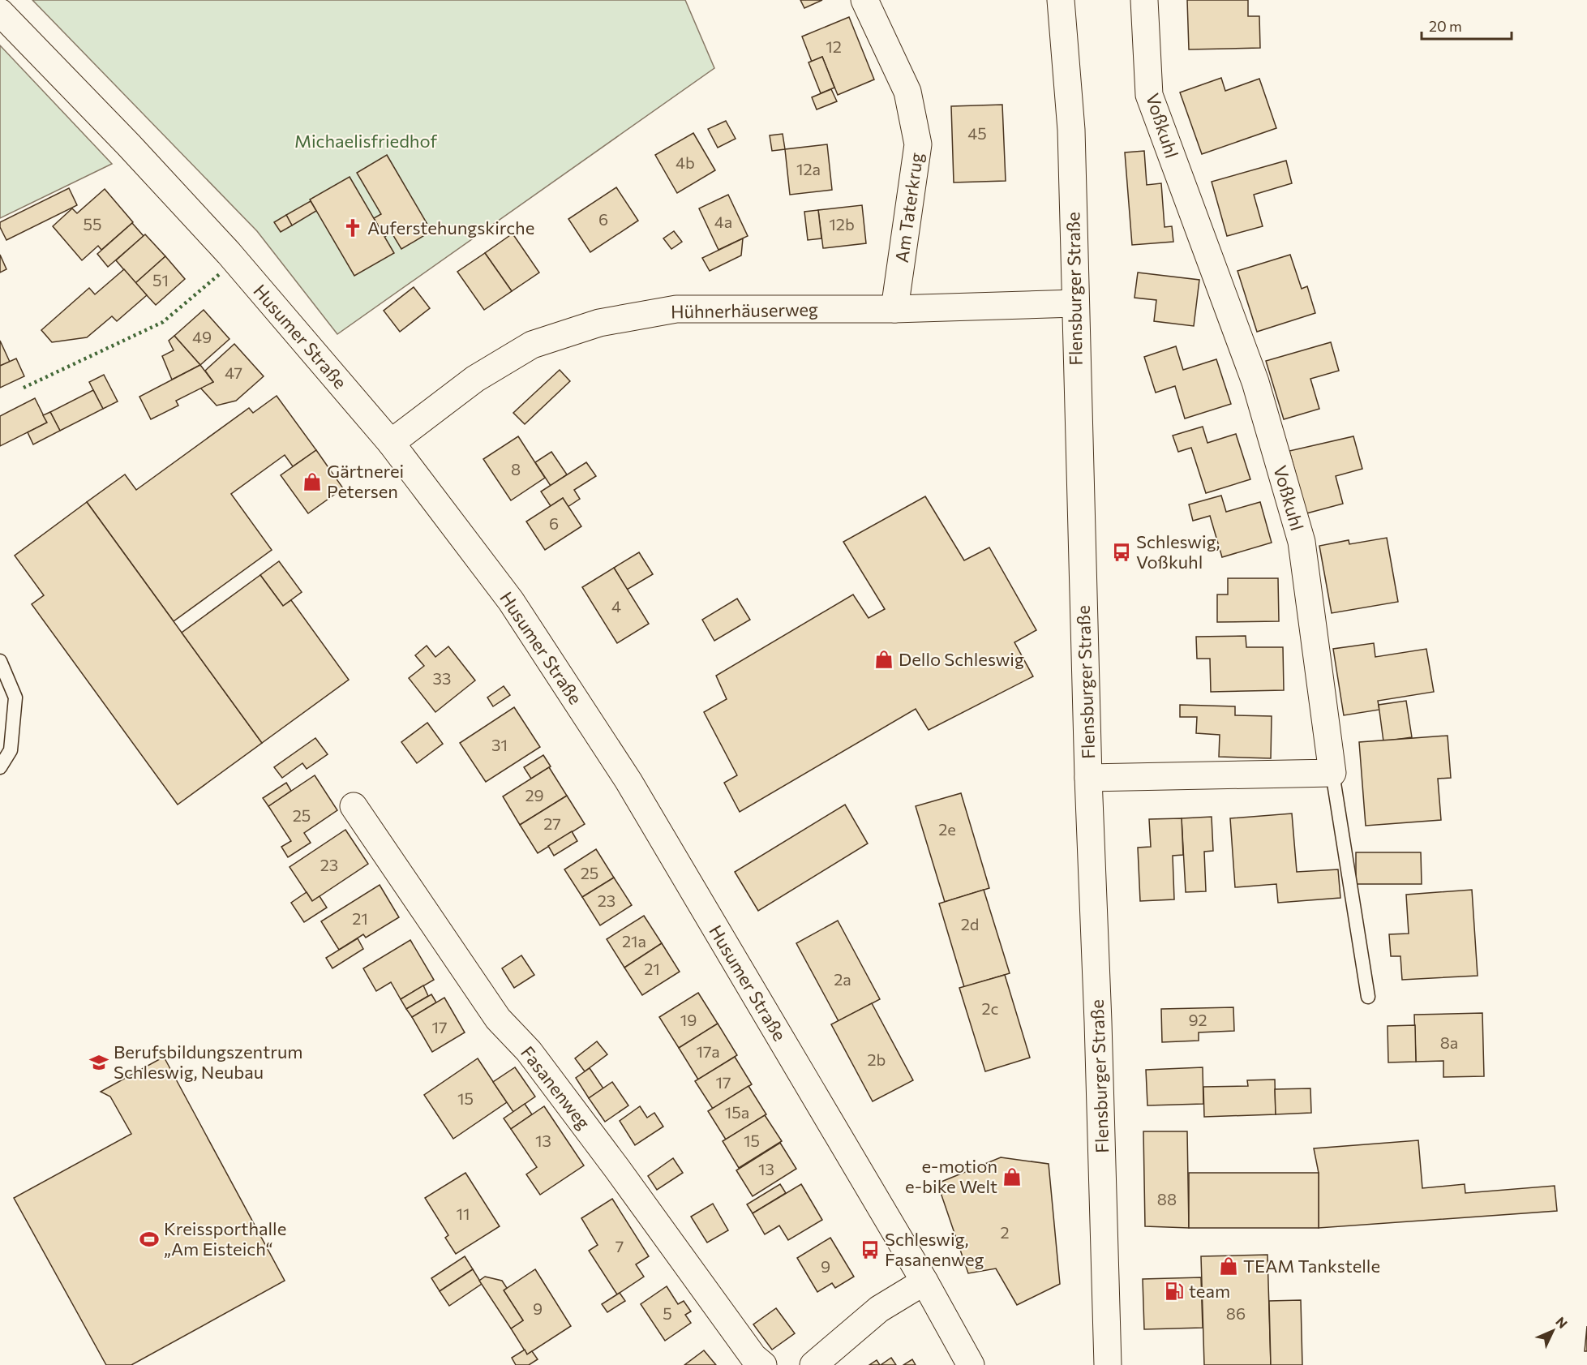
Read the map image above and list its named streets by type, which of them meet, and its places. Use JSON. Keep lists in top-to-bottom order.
{
  "streets": {
    "street": [
      "Voßkuhl",
      "Am Taterkrug",
      "Flensburger Straße",
      "Hühnerhäuserweg",
      "Husumer Straße",
      "Fasanenweg"
    ]
  },
  "crossings": [
    ["Am Taterkrug", "Hühnerhäuserweg"],
    ["Flensburger Straße", "Hühnerhäuserweg"],
    ["Hühnerhäuserweg", "Husumer Straße"]
  ],
  "parks": ["Michaelisfriedhof"],
  "places": {
    "church": ["Auferstehungskirche"],
    "shop": [
      "Gärtnerei Petersen",
      "Dello Schleswig",
      "e-motion e-bike Welt",
      "TEAM Tankstelle"
    ],
    "bus stop": ["Schleswig, Voßkuhl", "Schleswig, Fasanenweg"],
    "school or university": ["Berufsbildungszentrum Schleswig, Neubau"],
    "sports": ["Kreissporthalle „Am Eisteich“"],
    "fuel station": ["team"]
  },
  "house_numbers": [
    "12",
    "45",
    "4b",
    "12a",
    "6",
    "4a",
    "55",
    "12b",
    "51",
    "49",
    "47",
    "8",
    "6",
    "4",
    "33",
    "31",
    "29",
    "25",
    "27",
    "2e",
    "23",
    "25",
    "23",
    "21",
    "2d",
    "21a",
    "21",
    "2a",
    "2c",
    "19",
    "92",
    "17",
    "8a",
    "17a",
    "2b",
    "17",
    "15",
    "15a",
    "13",
    "15",
    "13",
    "88",
    "11",
    "2",
    "7",
    "9",
    "9",
    "5",
    "86"
  ],
  "scale_bar": "20 m",
  "north": "top right"
}
